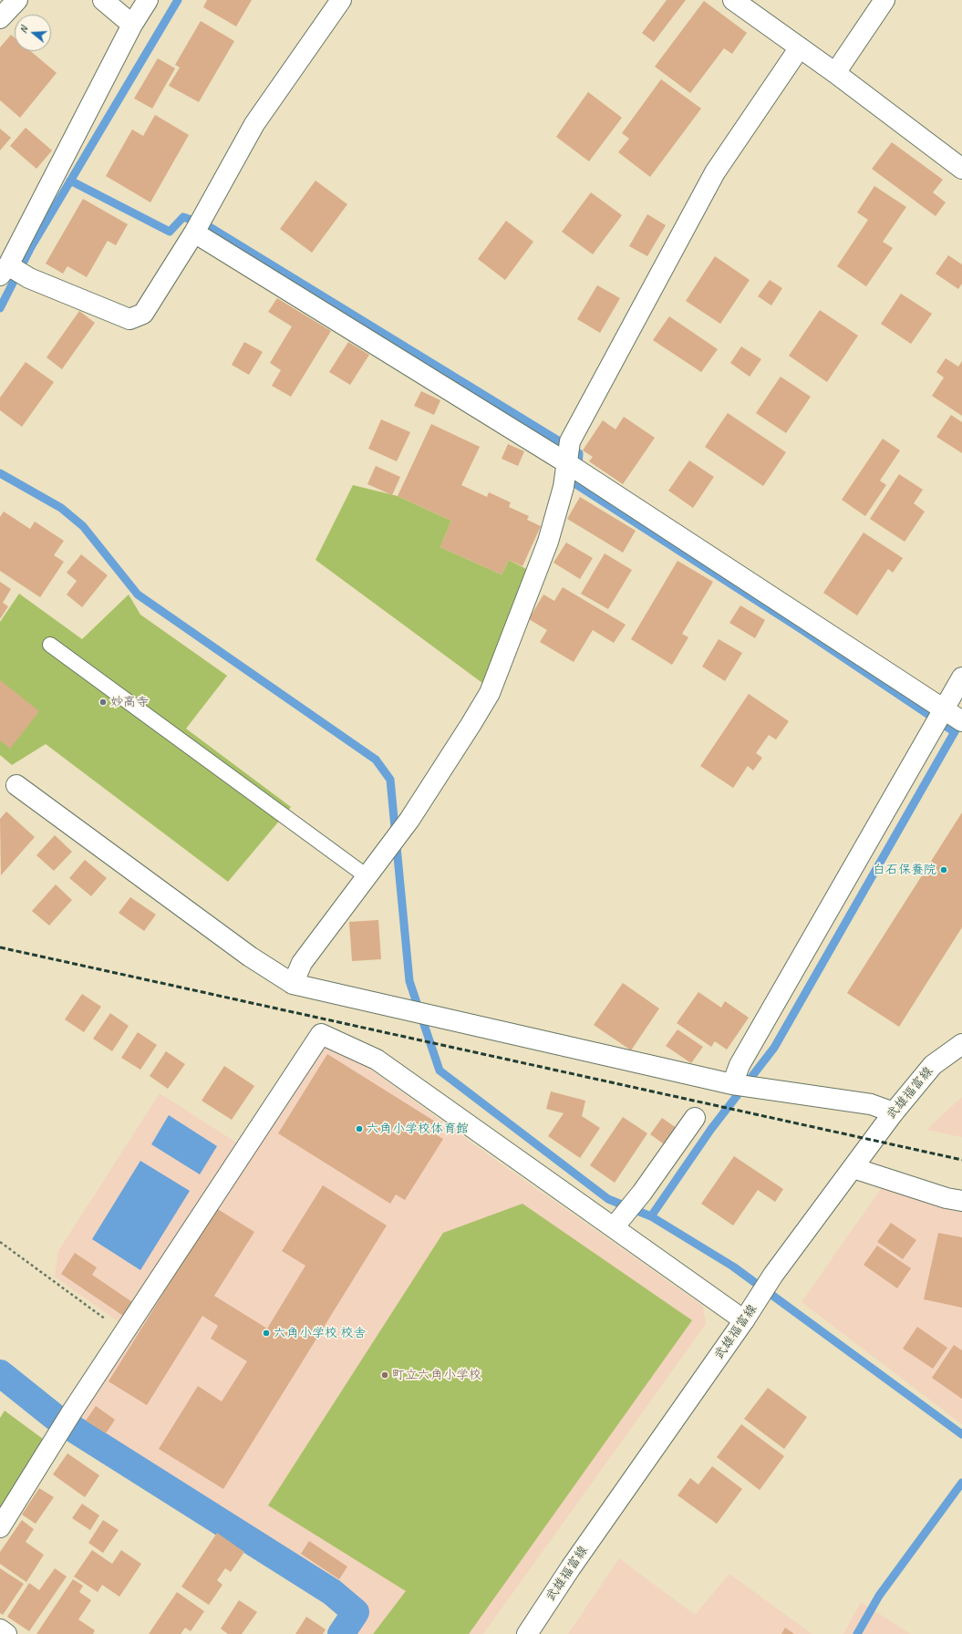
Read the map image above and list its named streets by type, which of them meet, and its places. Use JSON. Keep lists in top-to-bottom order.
{
  "streets": {
    "street": ["武雄福富線"]
  },
  "places": [
    "妙高寺",
    "白石保養院",
    "六角小学校体育館",
    "六角小学校 校舎",
    "町立六角小学校"
  ],
  "north": "left"
}
